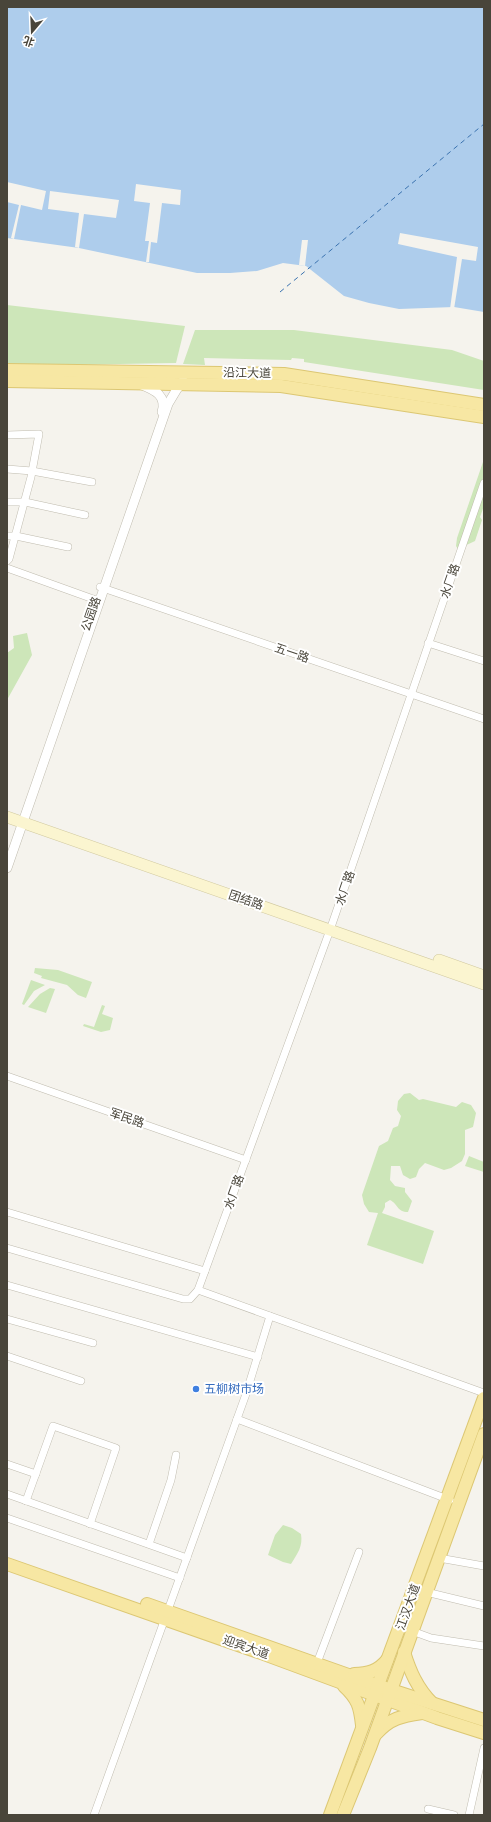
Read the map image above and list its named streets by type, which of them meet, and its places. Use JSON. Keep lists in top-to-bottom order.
{
  "streets": {
    "main road": [
      "沿江大道",
      "团结路",
      "江汉大道",
      "迎宾大道"
    ],
    "street": [
      "水厂路",
      "公园路",
      "五一路",
      "军民路"
    ]
  },
  "crossings": [
    ["沿江大道", "公园路"],
    ["水厂路", "五一路"],
    ["水厂路", "团结路"],
    ["水厂路", "军民路"],
    ["公园路", "五一路"],
    ["公园路", "团结路"],
    ["江汉大道", "迎宾大道"]
  ],
  "places": ["五柳树市场"],
  "north": "bottom"
}
